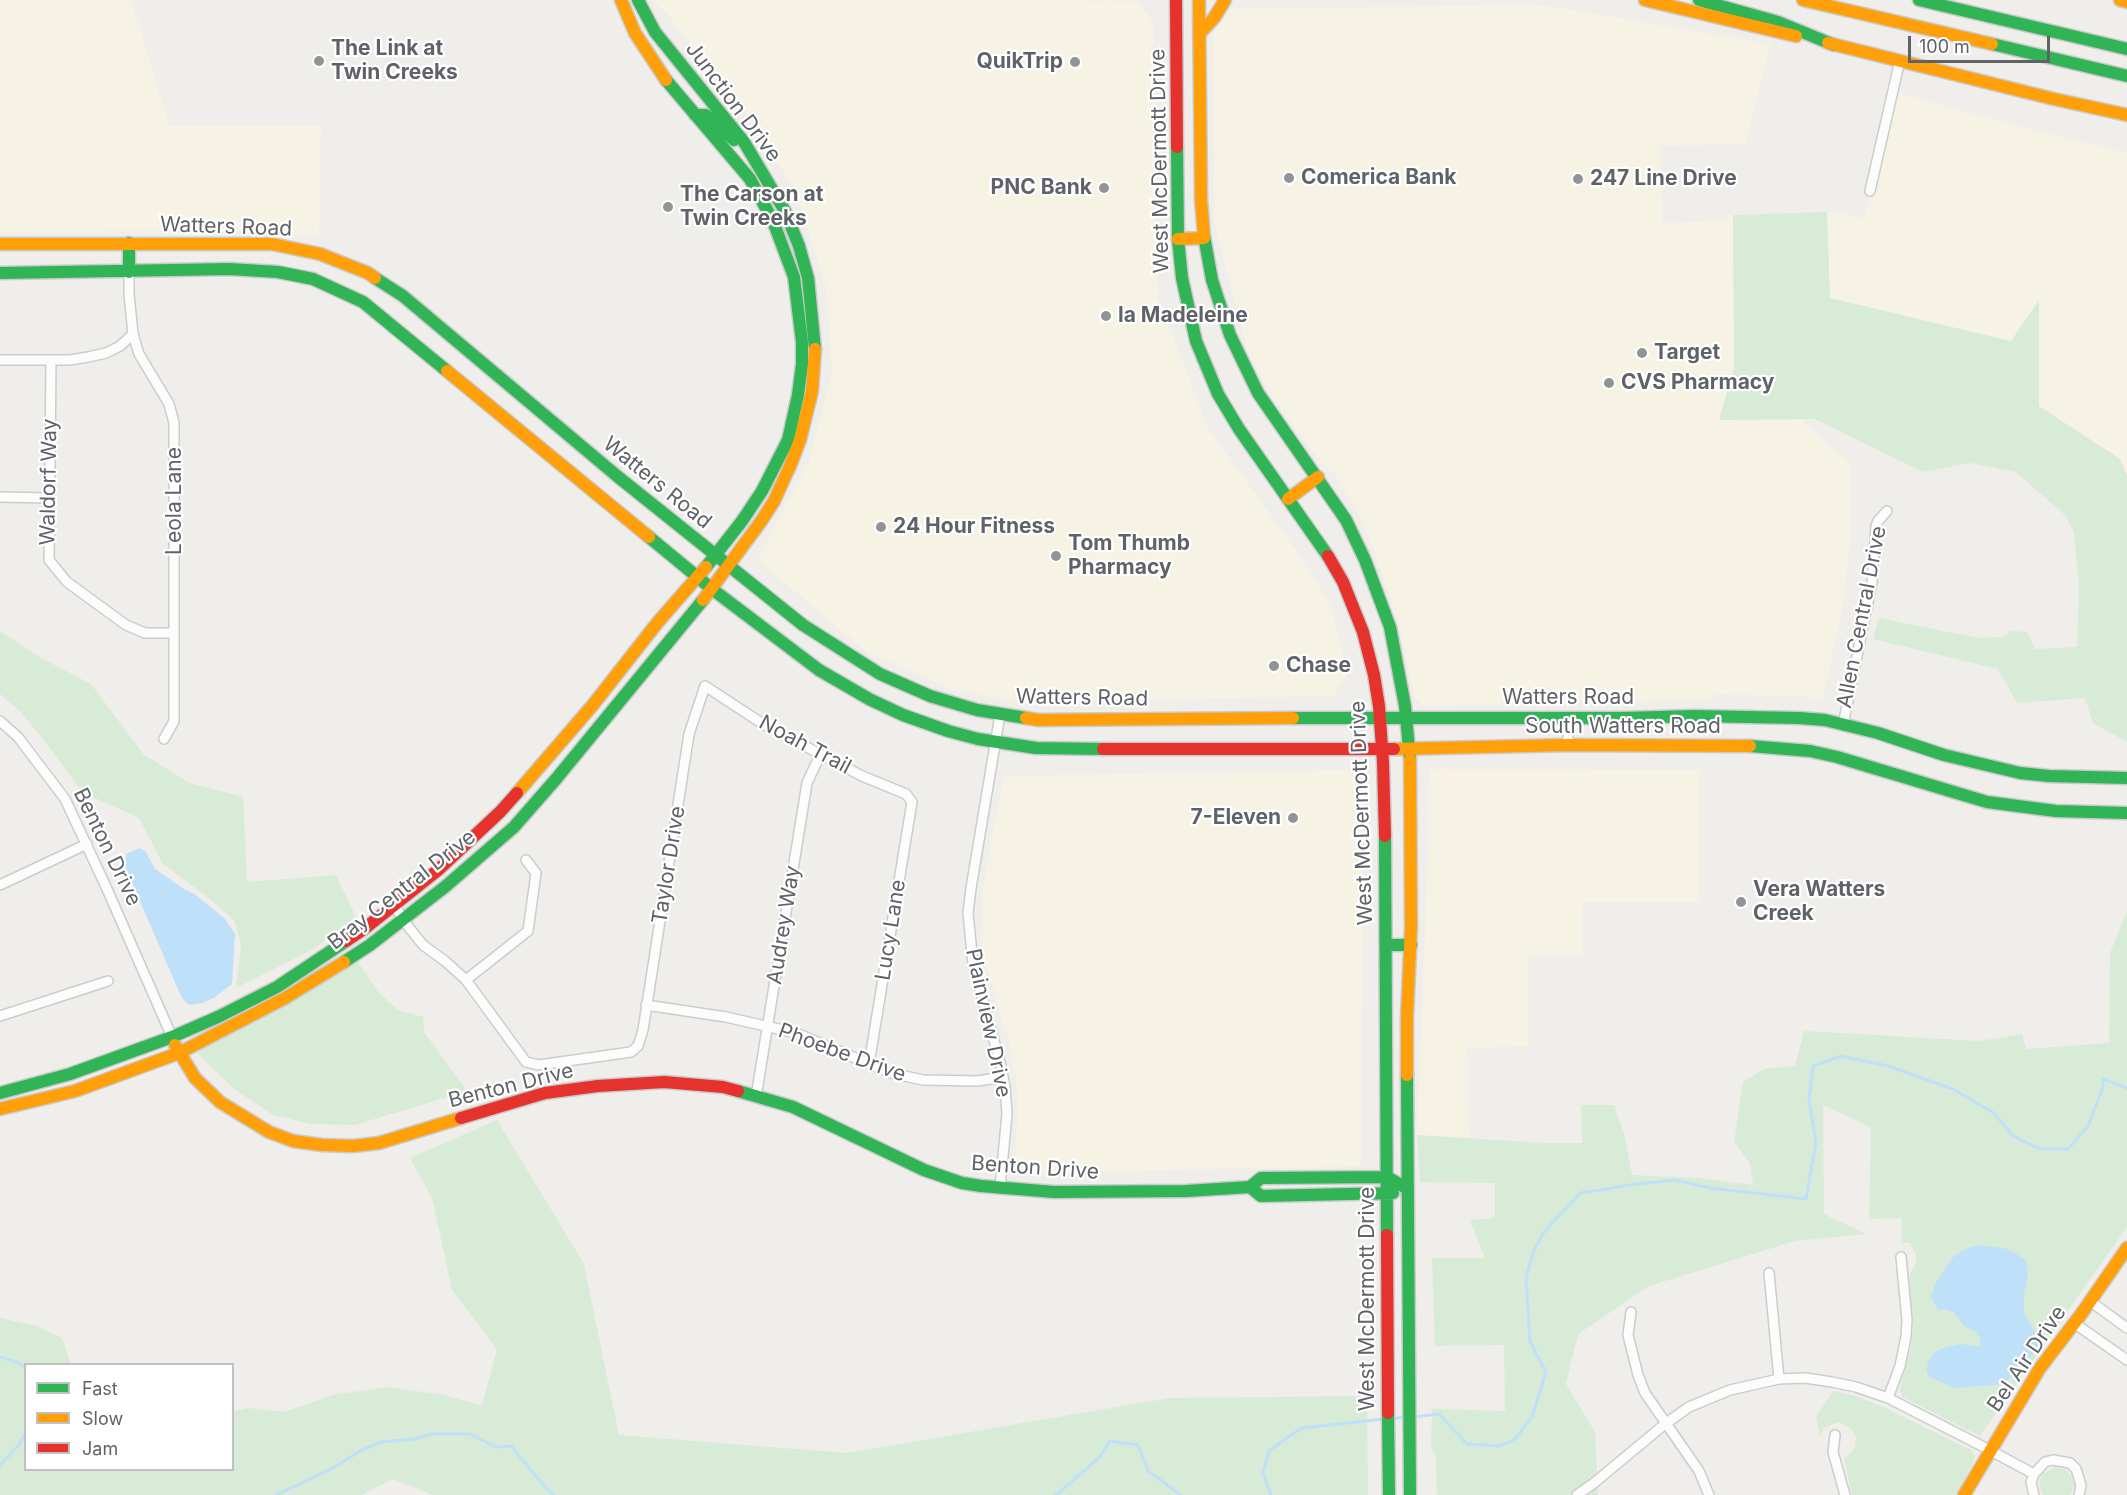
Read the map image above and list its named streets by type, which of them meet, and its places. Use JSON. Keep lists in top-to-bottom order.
{
  "streets": {
    "main road": [
      "Junction Drive",
      "West McDermott Drive",
      "Watters Road",
      "South Watters Road",
      "Benton Drive",
      "Bray Central Drive",
      "Bel Air Drive"
    ],
    "street": [
      "Waldorf Way",
      "Leola Lane",
      "Allen Central Drive",
      "Noah Trail",
      "Taylor Drive",
      "Audrey Way",
      "Lucy Lane",
      "Plainview Drive",
      "Phoebe Drive"
    ]
  },
  "crossings": [
    ["Junction Drive", "Watters Road"],
    ["Junction Drive", "Bray Central Drive"],
    ["West McDermott Drive", "Watters Road"],
    ["West McDermott Drive", "South Watters Road"],
    ["West McDermott Drive", "Benton Drive"],
    ["Watters Road", "Leola Lane"],
    ["Watters Road", "Allen Central Drive"],
    ["Watters Road", "South Watters Road"],
    ["Watters Road", "Bray Central Drive"],
    ["Watters Road", "Plainview Drive"],
    ["Waldorf Way", "Leola Lane"],
    ["Noah Trail", "Taylor Drive"],
    ["Noah Trail", "Audrey Way"],
    ["Noah Trail", "Lucy Lane"],
    ["Benton Drive", "Bray Central Drive"],
    ["Benton Drive", "Audrey Way"],
    ["Benton Drive", "Plainview Drive"],
    ["Taylor Drive", "Phoebe Drive"],
    ["Audrey Way", "Phoebe Drive"],
    ["Lucy Lane", "Phoebe Drive"],
    ["Plainview Drive", "Phoebe Drive"]
  ],
  "places": [
    "The Link at Twin Creeks",
    "QuikTrip",
    "Comerica Bank",
    "247 Line Drive",
    "PNC Bank",
    "The Carson at Twin Creeks",
    "la Madeleine",
    "Target",
    "CVS Pharmacy",
    "24 Hour Fitness",
    "Tom Thumb Pharmacy",
    "Chase",
    "7-Eleven",
    "Vera Watters Creek"
  ],
  "legend": ["Fast", "Slow", "Jam"],
  "scale_bar": "100 m"
}
